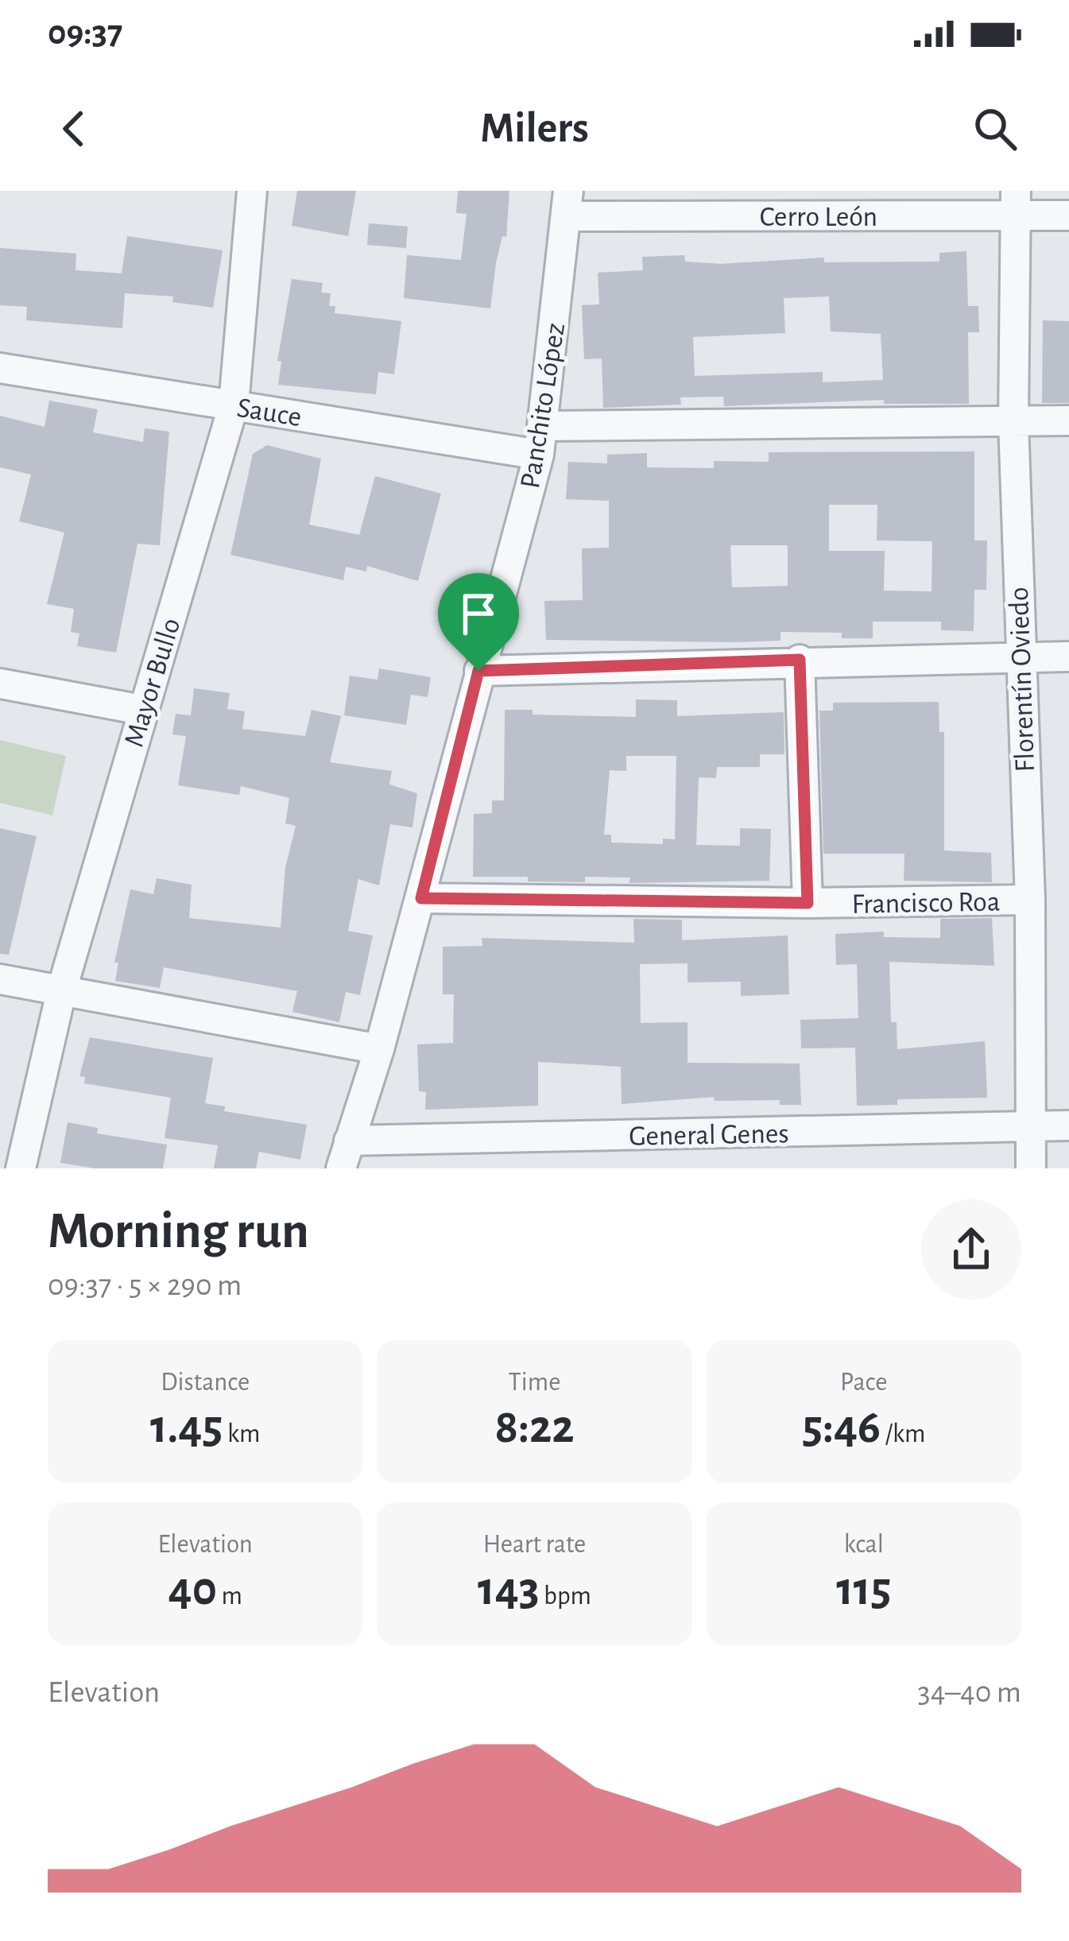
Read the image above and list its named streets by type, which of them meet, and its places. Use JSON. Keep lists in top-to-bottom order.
{
  "streets": {
    "street": [
      "Cerro León",
      "Panchito López",
      "Sauce",
      "Florentín Oviedo",
      "Mayor Bullo",
      "Francisco Roa",
      "General Genes"
    ]
  },
  "crossings": [
    ["Cerro León", "Panchito López"],
    ["Cerro León", "Florentín Oviedo"],
    ["Panchito López", "Sauce"],
    ["Panchito López", "Francisco Roa"],
    ["Panchito López", "General Genes"],
    ["Sauce", "Florentín Oviedo"],
    ["Sauce", "Mayor Bullo"],
    ["Florentín Oviedo", "Francisco Roa"],
    ["Florentín Oviedo", "General Genes"]
  ],
  "page": {
    "status": "09:37",
    "header": "Milers",
    "heading": ["Morning run", "09:37 · 5 × 290 m"],
    "stats": [
      ["Distance", "1.45 km"],
      ["Time", "8:22"],
      ["Pace", "5:46 /km"],
      ["Elevation", "40 m"],
      ["Heart rate", "143 bpm"],
      ["kcal", "115"]
    ],
    "chart": ["Elevation", "34–40 m"]
  }
}
